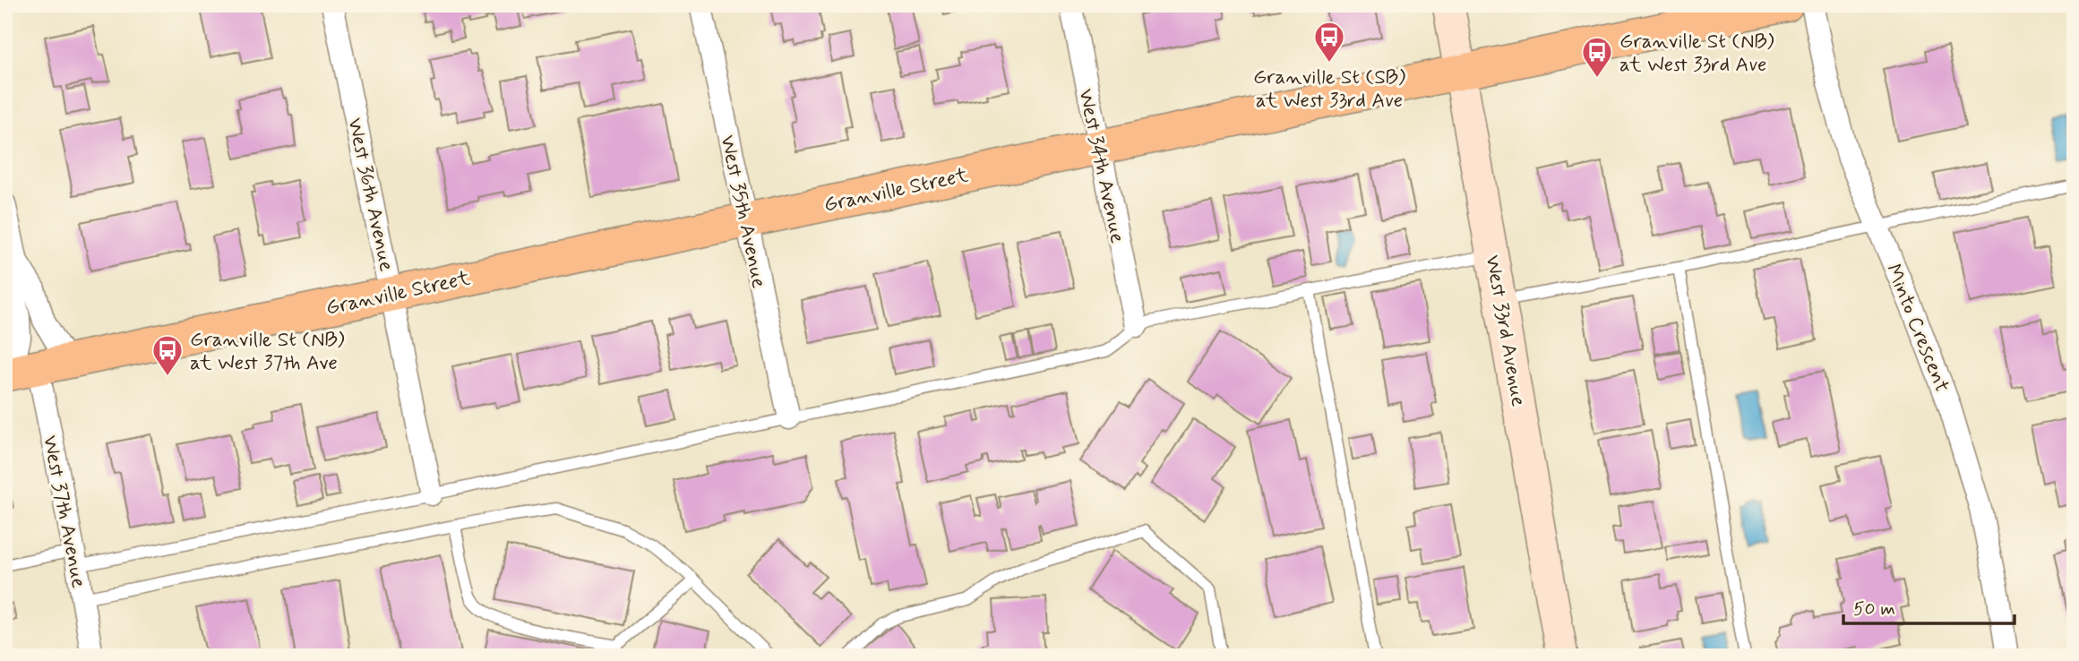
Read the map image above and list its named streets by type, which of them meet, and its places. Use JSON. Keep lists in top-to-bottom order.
{
  "streets": {
    "highway": ["Granville Street"],
    "street": [
      "West 34th Avenue",
      "West 36th Avenue",
      "West 35th Avenue",
      "Minto Crescent",
      "West 33rd Avenue",
      "West 37th Avenue"
    ]
  },
  "crossings": [
    ["West 34th Avenue", "Granville Street"],
    ["Granville Street", "West 36th Avenue"],
    ["Granville Street", "West 35th Avenue"],
    ["Granville Street", "West 33rd Avenue"],
    ["Granville Street", "West 37th Avenue"]
  ],
  "places": {
    "bus stop": ["Granville St (SB) at West 33rd Ave", "Granville St (NB) at West 33rd Ave", "Granville St (NB) at West 37th Ave"]
  },
  "scale_bar": "50 m"
}
